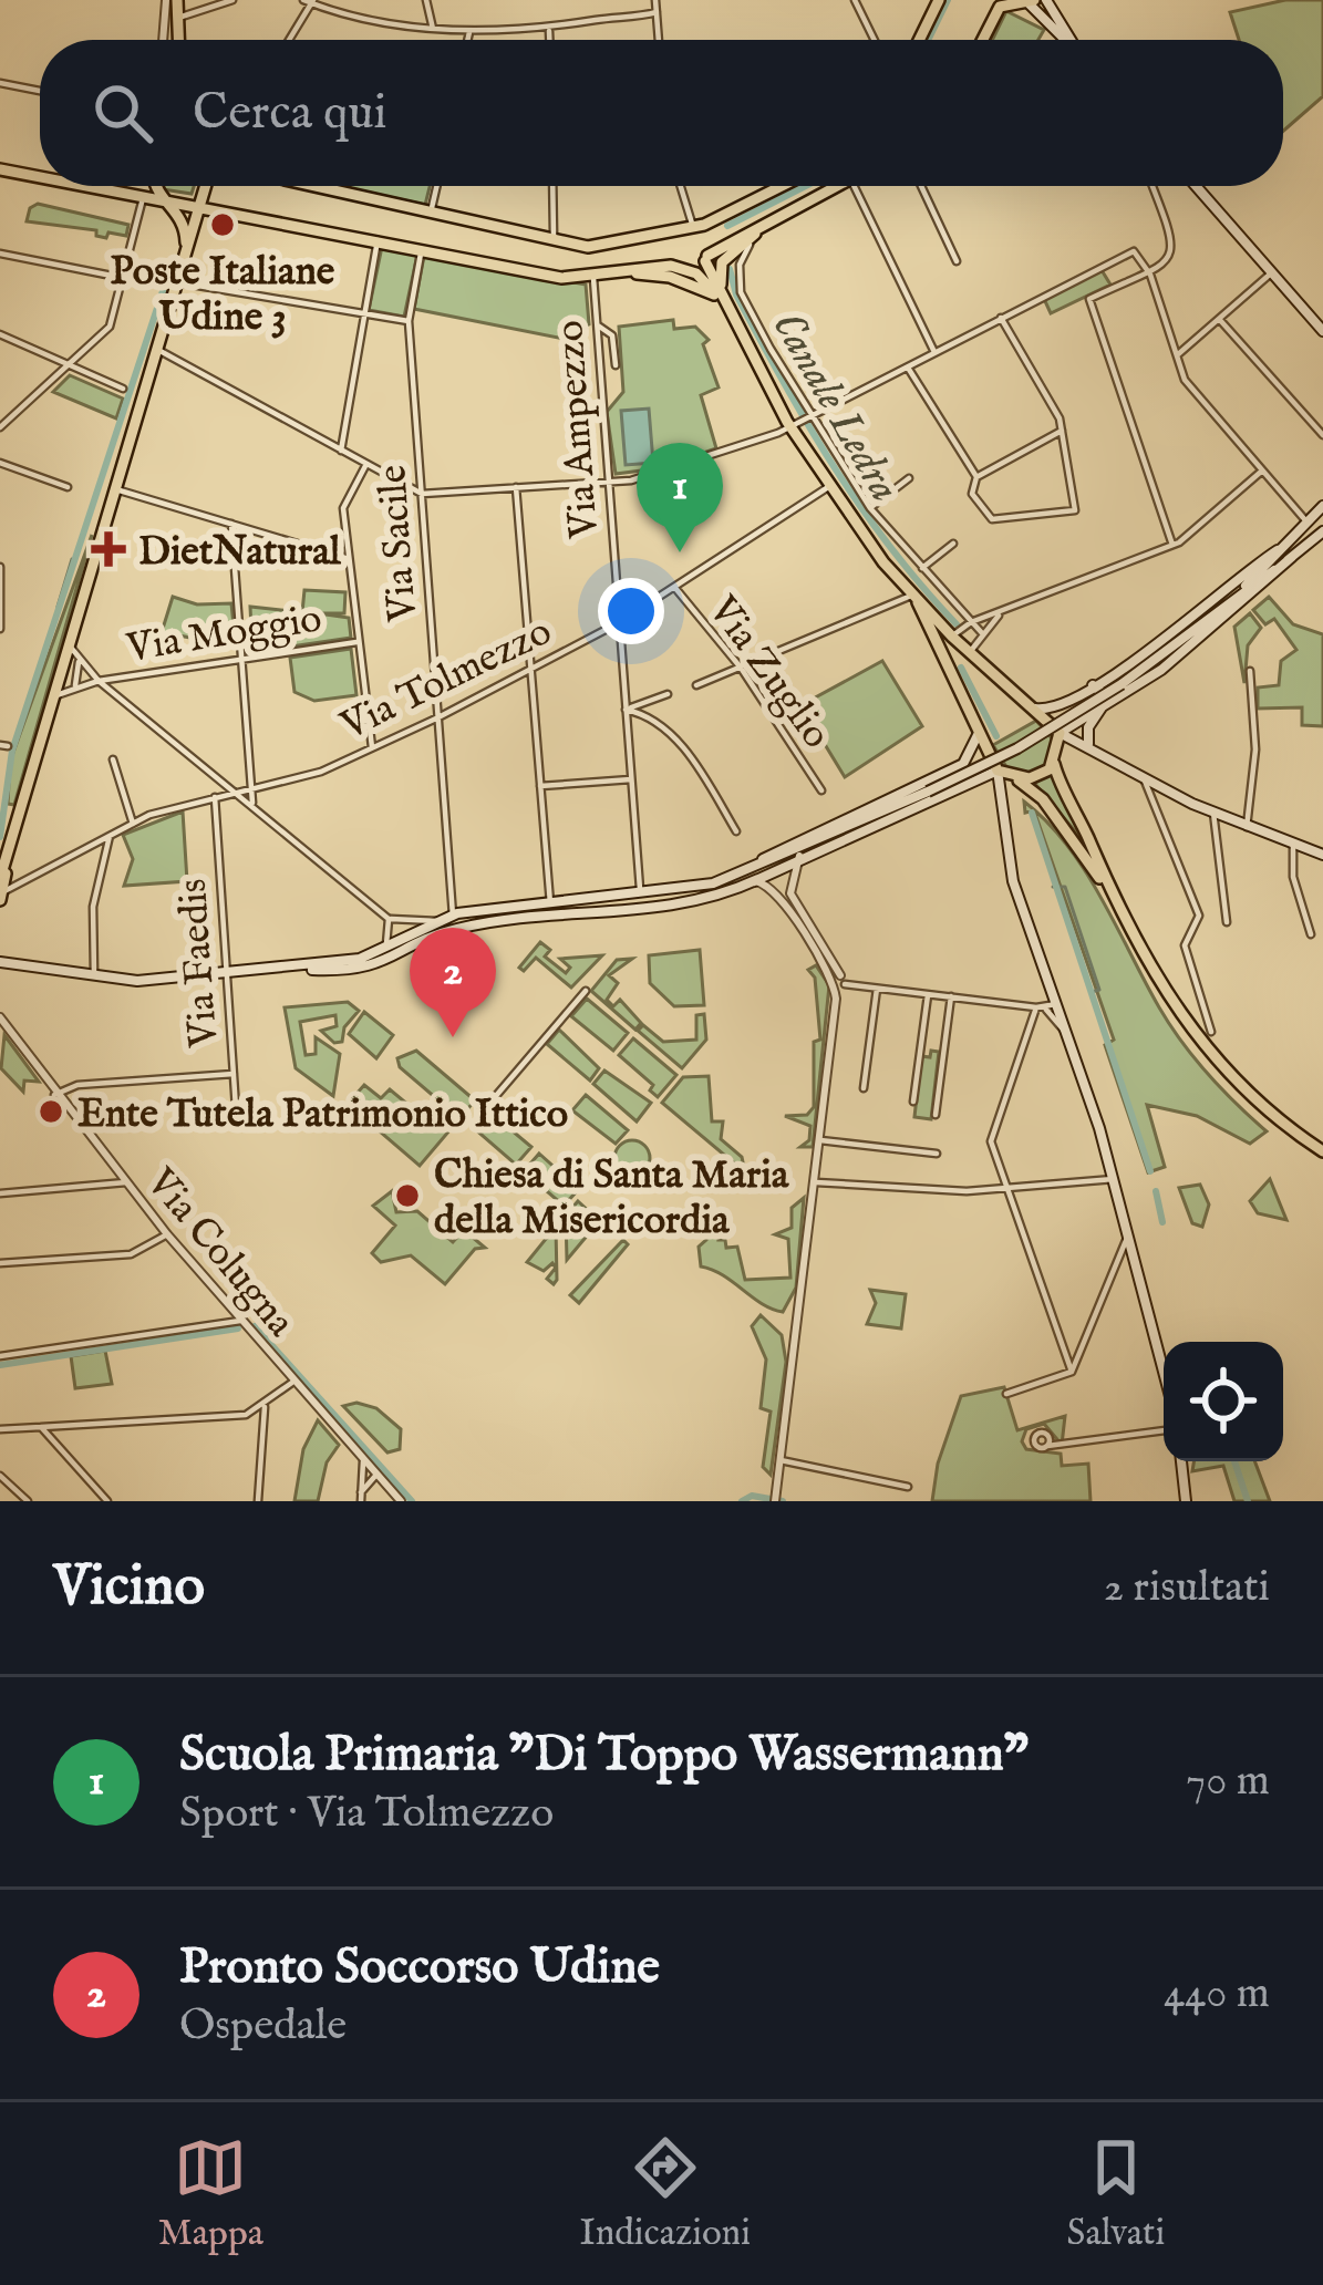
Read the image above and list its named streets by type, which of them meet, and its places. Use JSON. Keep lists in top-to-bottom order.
{
  "streets": {
    "street": [
      "Via Ampezzo",
      "Via Sacile",
      "Via Moggio",
      "Via Zuglio",
      "Via Tolmezzo",
      "Via Faedis",
      "Via Colugna"
    ]
  },
  "crossings": [
    ["Via Ampezzo", "Via Tolmezzo"],
    ["Via Sacile", "Via Tolmezzo"],
    ["Via Zuglio", "Via Tolmezzo"],
    ["Via Tolmezzo", "Via Faedis"]
  ],
  "water": ["Canale Ledra"],
  "places": {
    "other": ["Poste Italiane Udine 3", "Ente Tutela Patrimonio Ittico", "Chiesa di Santa Maria della Misericordia"],
    "health": ["DietNatural"]
  },
  "page": {
    "search": "Cerca qui",
    "pins": ["1", "2"],
    "heading": ["Vicino", "2 risultati"],
    "list": [
      {
        "mark": "1",
        "name": "Scuola Primaria \"Di Toppo Wassermann\"",
        "note": "Sport · Via Tolmezzo",
        "value": "70 m"
      },
      {
        "mark": "2",
        "name": "Pronto Soccorso Udine",
        "note": "Ospedale",
        "value": "440 m"
      }
    ],
    "nav": ["Mappa", "Indicazioni", "Salvati"]
  }
}
